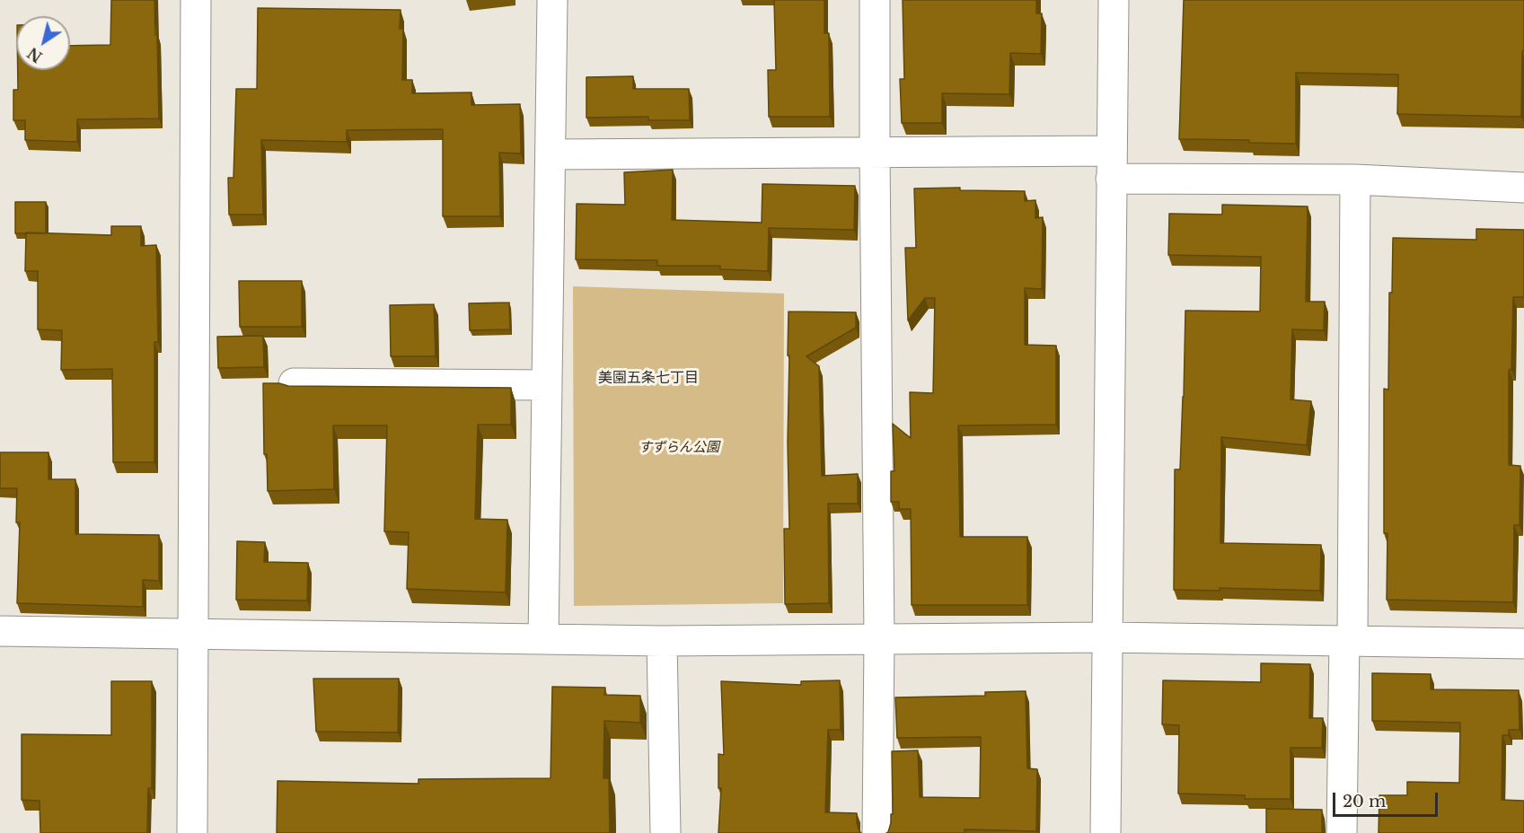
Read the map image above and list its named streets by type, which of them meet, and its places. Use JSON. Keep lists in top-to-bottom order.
{
  "districts": ["美園五条七丁目"],
  "parks": ["すずらん公園"],
  "scale_bar": "20 m",
  "north": "bottom left"
}
